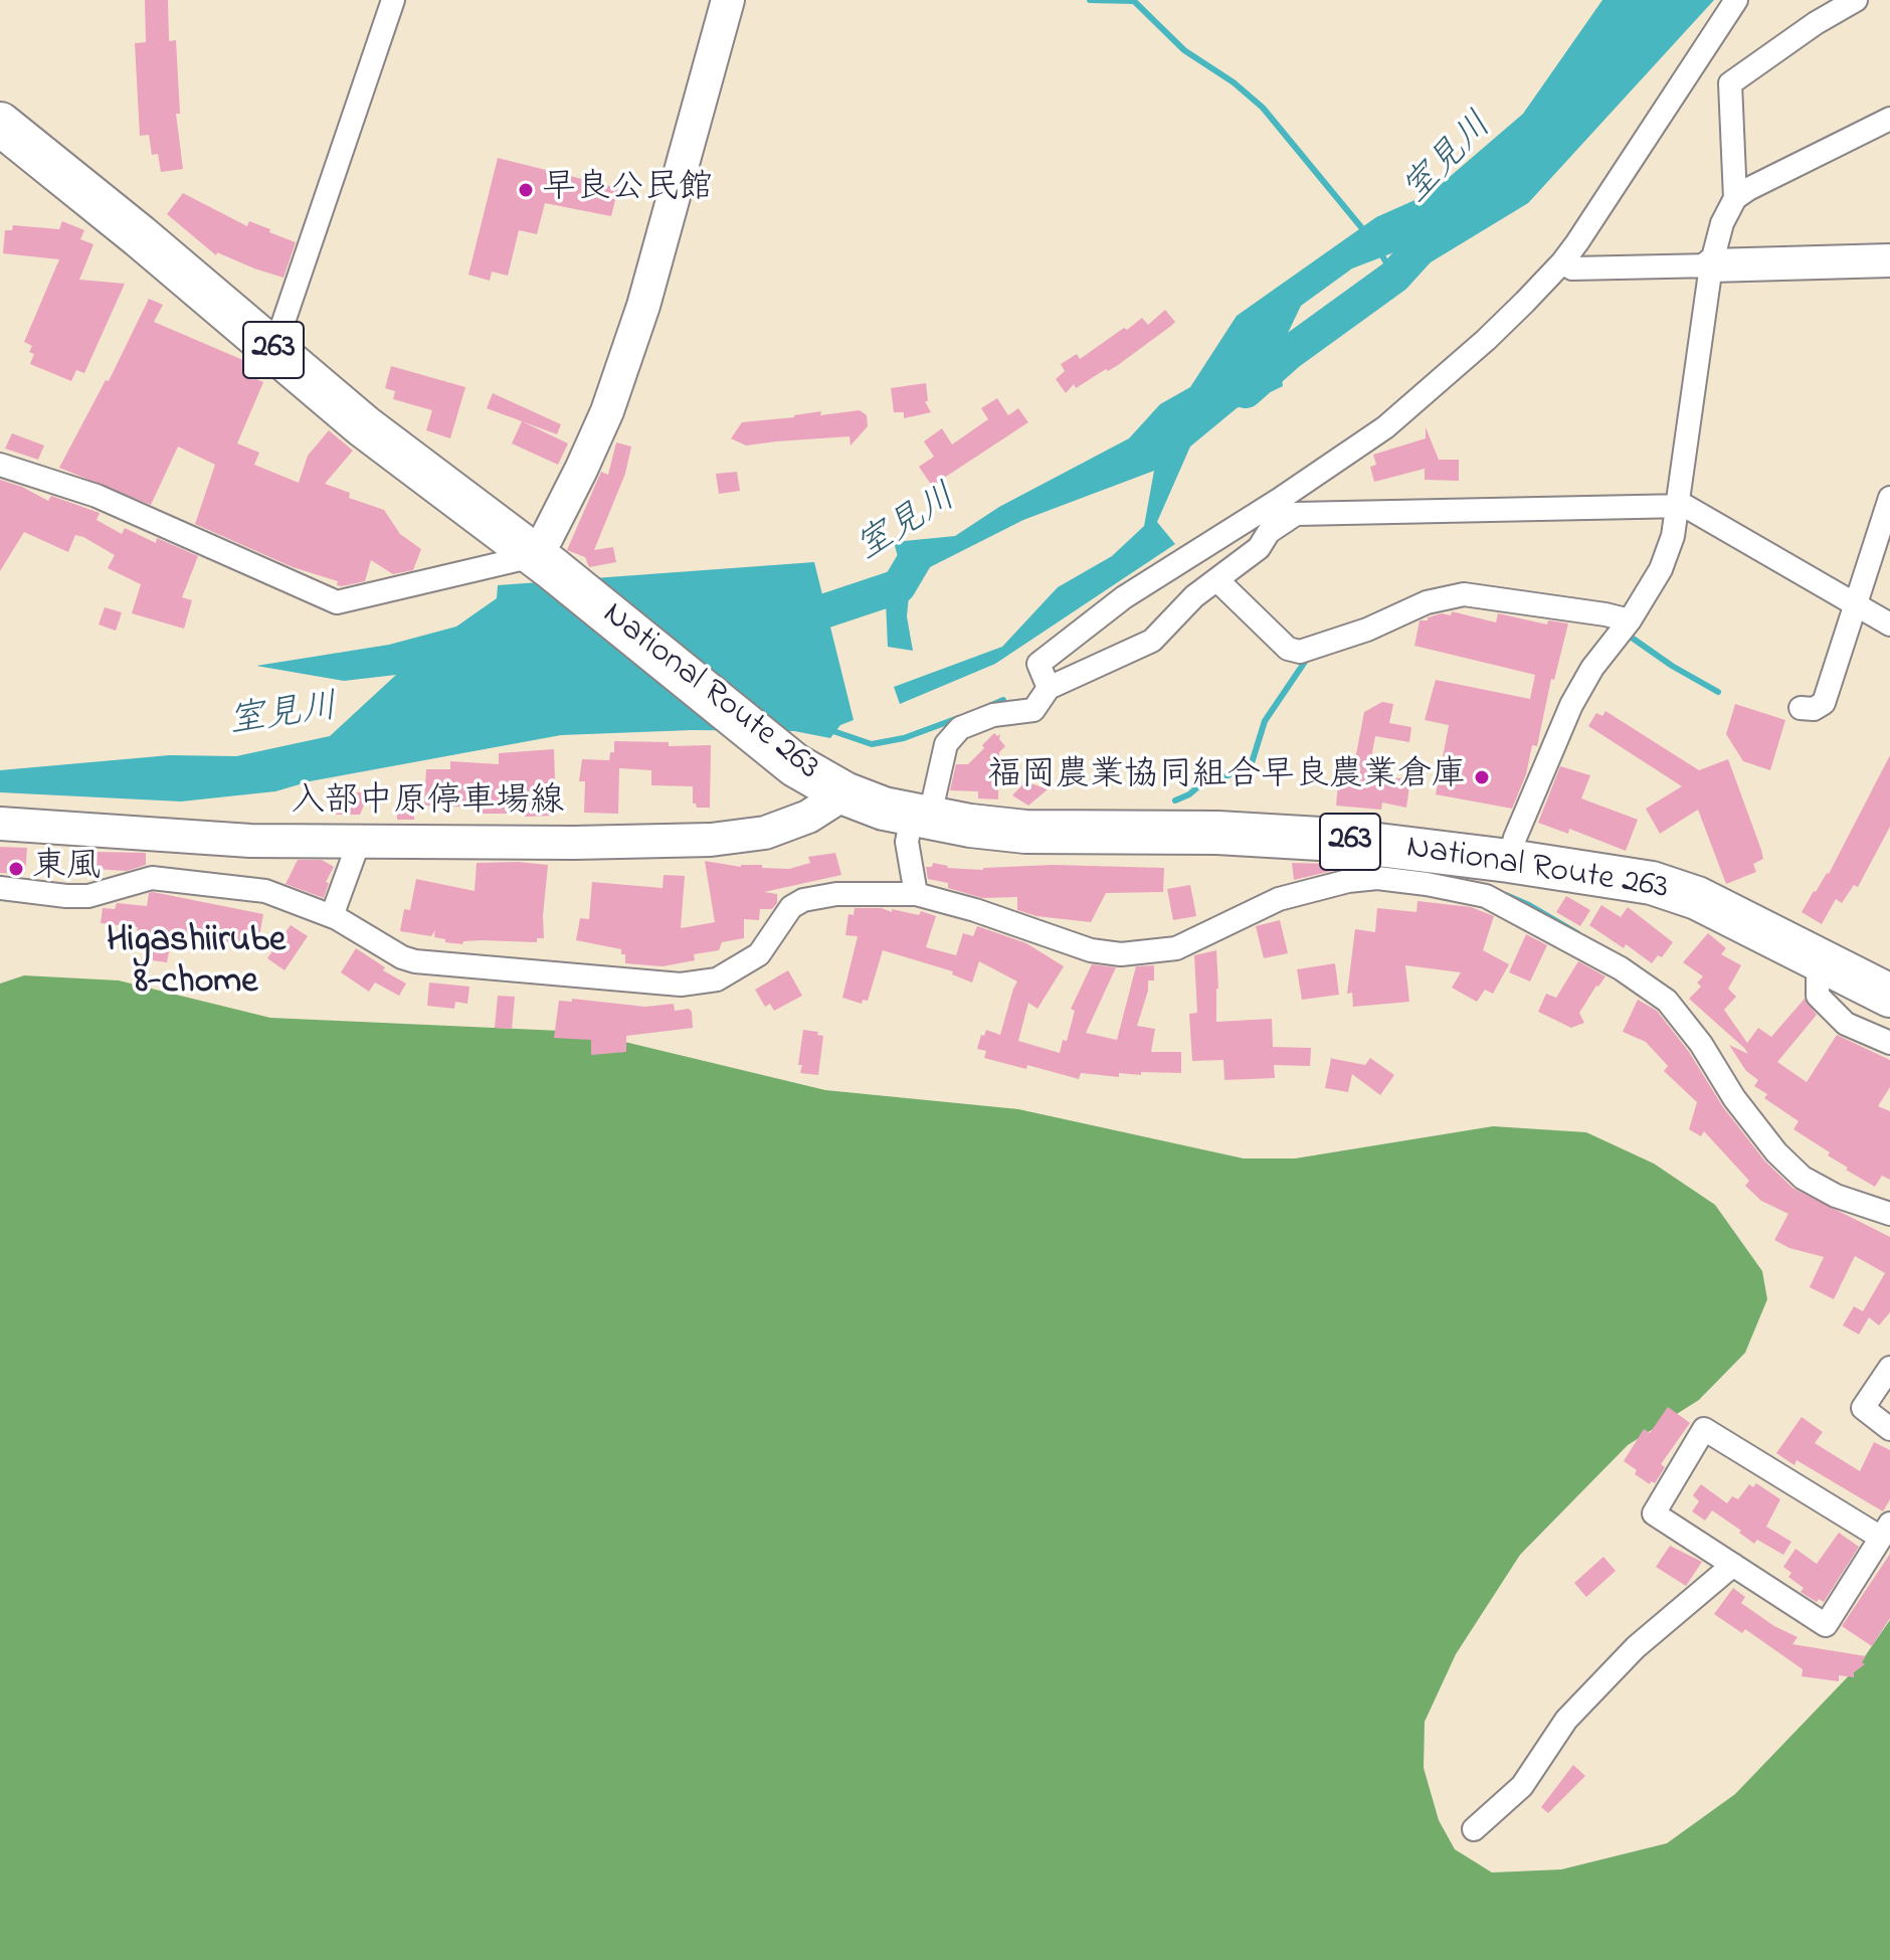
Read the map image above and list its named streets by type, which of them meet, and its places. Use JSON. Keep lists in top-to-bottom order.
{
  "streets": {
    "highway": ["263", "National Route 263"],
    "main road": ["入部中原停車場線"]
  },
  "crossings": [
    ["National Route 263", "入部中原停車場線"]
  ],
  "districts": ["Higashiirube 8-chome"],
  "water": ["室見川"],
  "places": ["早良公民館", "福岡農業協同組合早良農業倉庫", "東風"]
}
